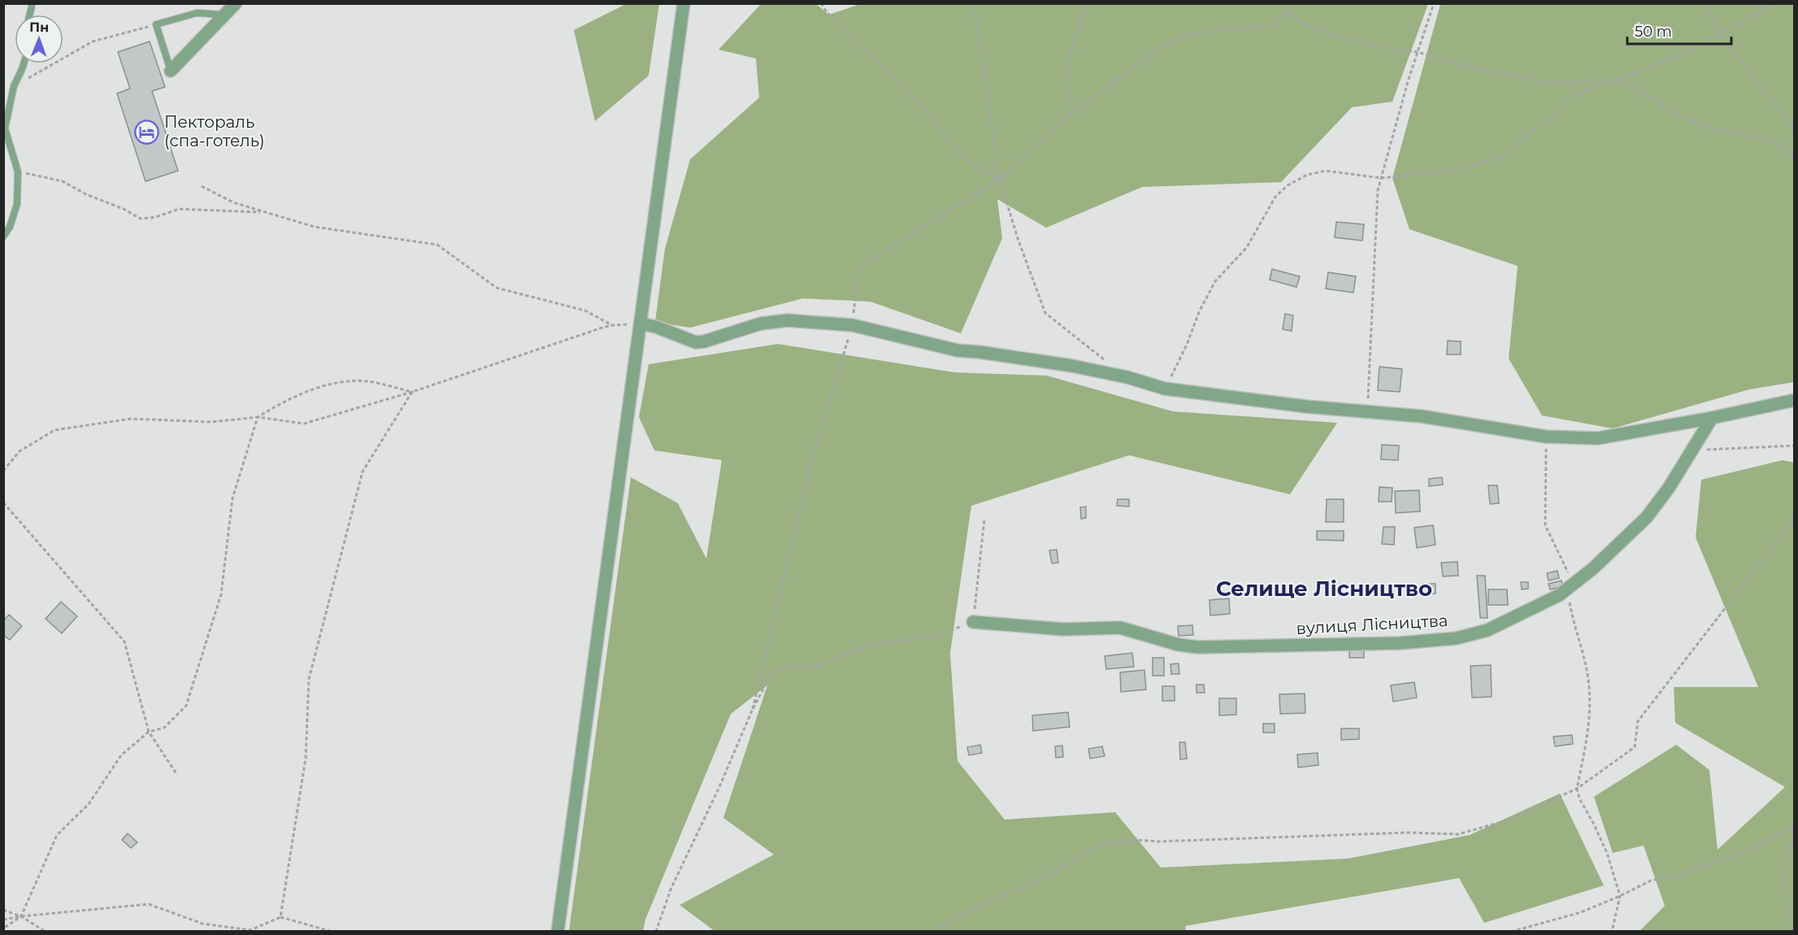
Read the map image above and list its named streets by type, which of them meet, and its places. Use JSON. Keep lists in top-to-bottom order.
{
  "streets": {
    "street": ["вулиця Лісництва"]
  },
  "districts": ["Селище Лісництво"],
  "places": {
    "hotel": ["Пектораль (спа-готель)"]
  },
  "scale_bar": "50 m",
  "north": "top"
}
